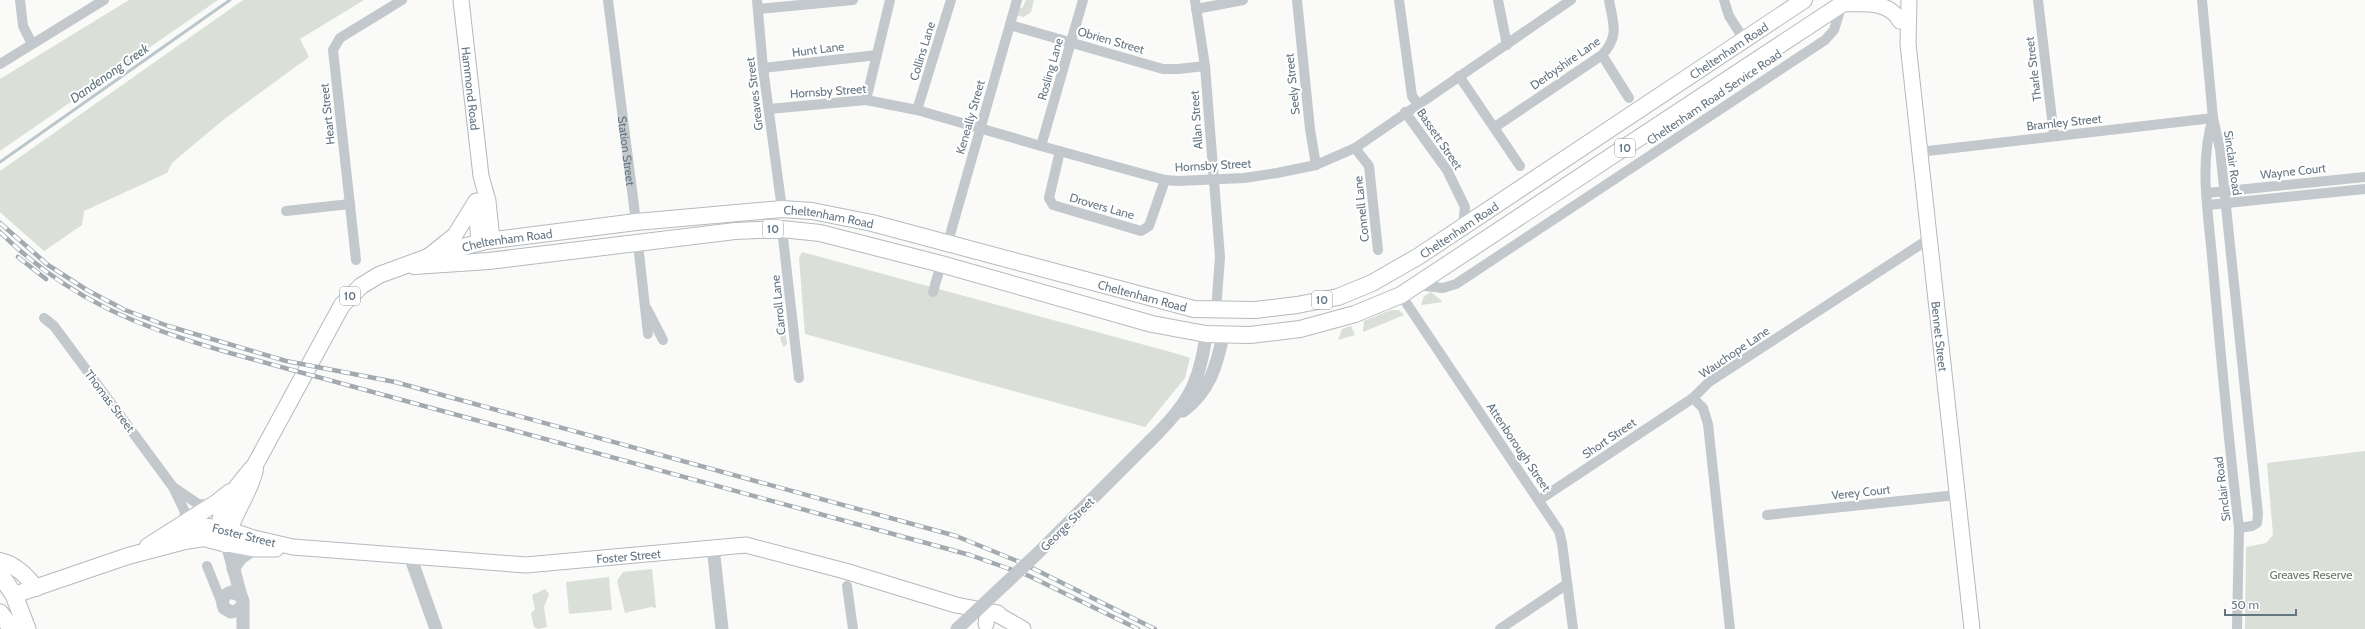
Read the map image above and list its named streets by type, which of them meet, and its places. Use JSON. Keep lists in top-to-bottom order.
{
  "streets": {
    "main road": [
      "Cheltenham Road",
      "Hammond Road",
      "10",
      "Station Street",
      "Bennet Street",
      "Foster Street"
    ],
    "street": [
      "Obrien Street",
      "Hunt Lane",
      "Collins Lane",
      "Derbyshire Lane",
      "Rosling Lane",
      "Tharle Street",
      "Seely Street",
      "Hornsby Street",
      "Greaves Street",
      "Cheltenham Road Service Road",
      "Heart Street",
      "Keneally Street",
      "Allan Street",
      "Bramley Street",
      "Bassett Street",
      "Sinclair Road",
      "Wayne Court",
      "Drovers Lane",
      "Connell Lane",
      "Carroll Lane",
      "Wauchope Lane",
      "Thomas Street",
      "Short Street",
      "Attenborough Street",
      "Verey Court",
      "George Street"
    ]
  },
  "crossings": [
    ["Obrien Street", "Rosling Lane"],
    ["Obrien Street", "Keneally Street"],
    ["Obrien Street", "Allan Street"],
    ["Hunt Lane", "Greaves Street"],
    ["Collins Lane", "Hornsby Street"],
    ["Cheltenham Road", "Hammond Road"],
    ["Cheltenham Road", "Greaves Street"],
    ["Cheltenham Road", "Cheltenham Road Service Road"],
    ["Cheltenham Road", "Keneally Street"],
    ["Cheltenham Road", "Allan Street"],
    ["Cheltenham Road", "Bassett Street"],
    ["Cheltenham Road", "10"],
    ["Cheltenham Road", "Station Street"],
    ["Cheltenham Road", "Carroll Lane"],
    ["Cheltenham Road", "Attenborough Street"],
    ["Cheltenham Road", "George Street"],
    ["Cheltenham Road", "Foster Street"],
    ["Rosling Lane", "Hornsby Street"],
    ["Tharle Street", "Bramley Street"],
    ["Seely Street", "Hornsby Street"],
    ["Hornsby Street", "Greaves Street"],
    ["Hornsby Street", "Keneally Street"],
    ["Hornsby Street", "Allan Street"],
    ["Hornsby Street", "Bassett Street"],
    ["Hornsby Street", "Drovers Lane"],
    ["Hornsby Street", "Connell Lane"],
    ["Bramley Street", "Sinclair Road"],
    ["Bramley Street", "Bennet Street"],
    ["10", "Thomas Street"],
    ["10", "George Street"],
    ["10", "Foster Street"],
    ["Sinclair Road", "Wayne Court"],
    ["Bennet Street", "Wauchope Lane"],
    ["Bennet Street", "Verey Court"],
    ["Wauchope Lane", "Short Street"],
    ["Short Street", "Attenborough Street"]
  ],
  "water": ["Dandenong Creek"],
  "parks": ["Greaves Reserve"],
  "scale_bar": "50 m"
}
